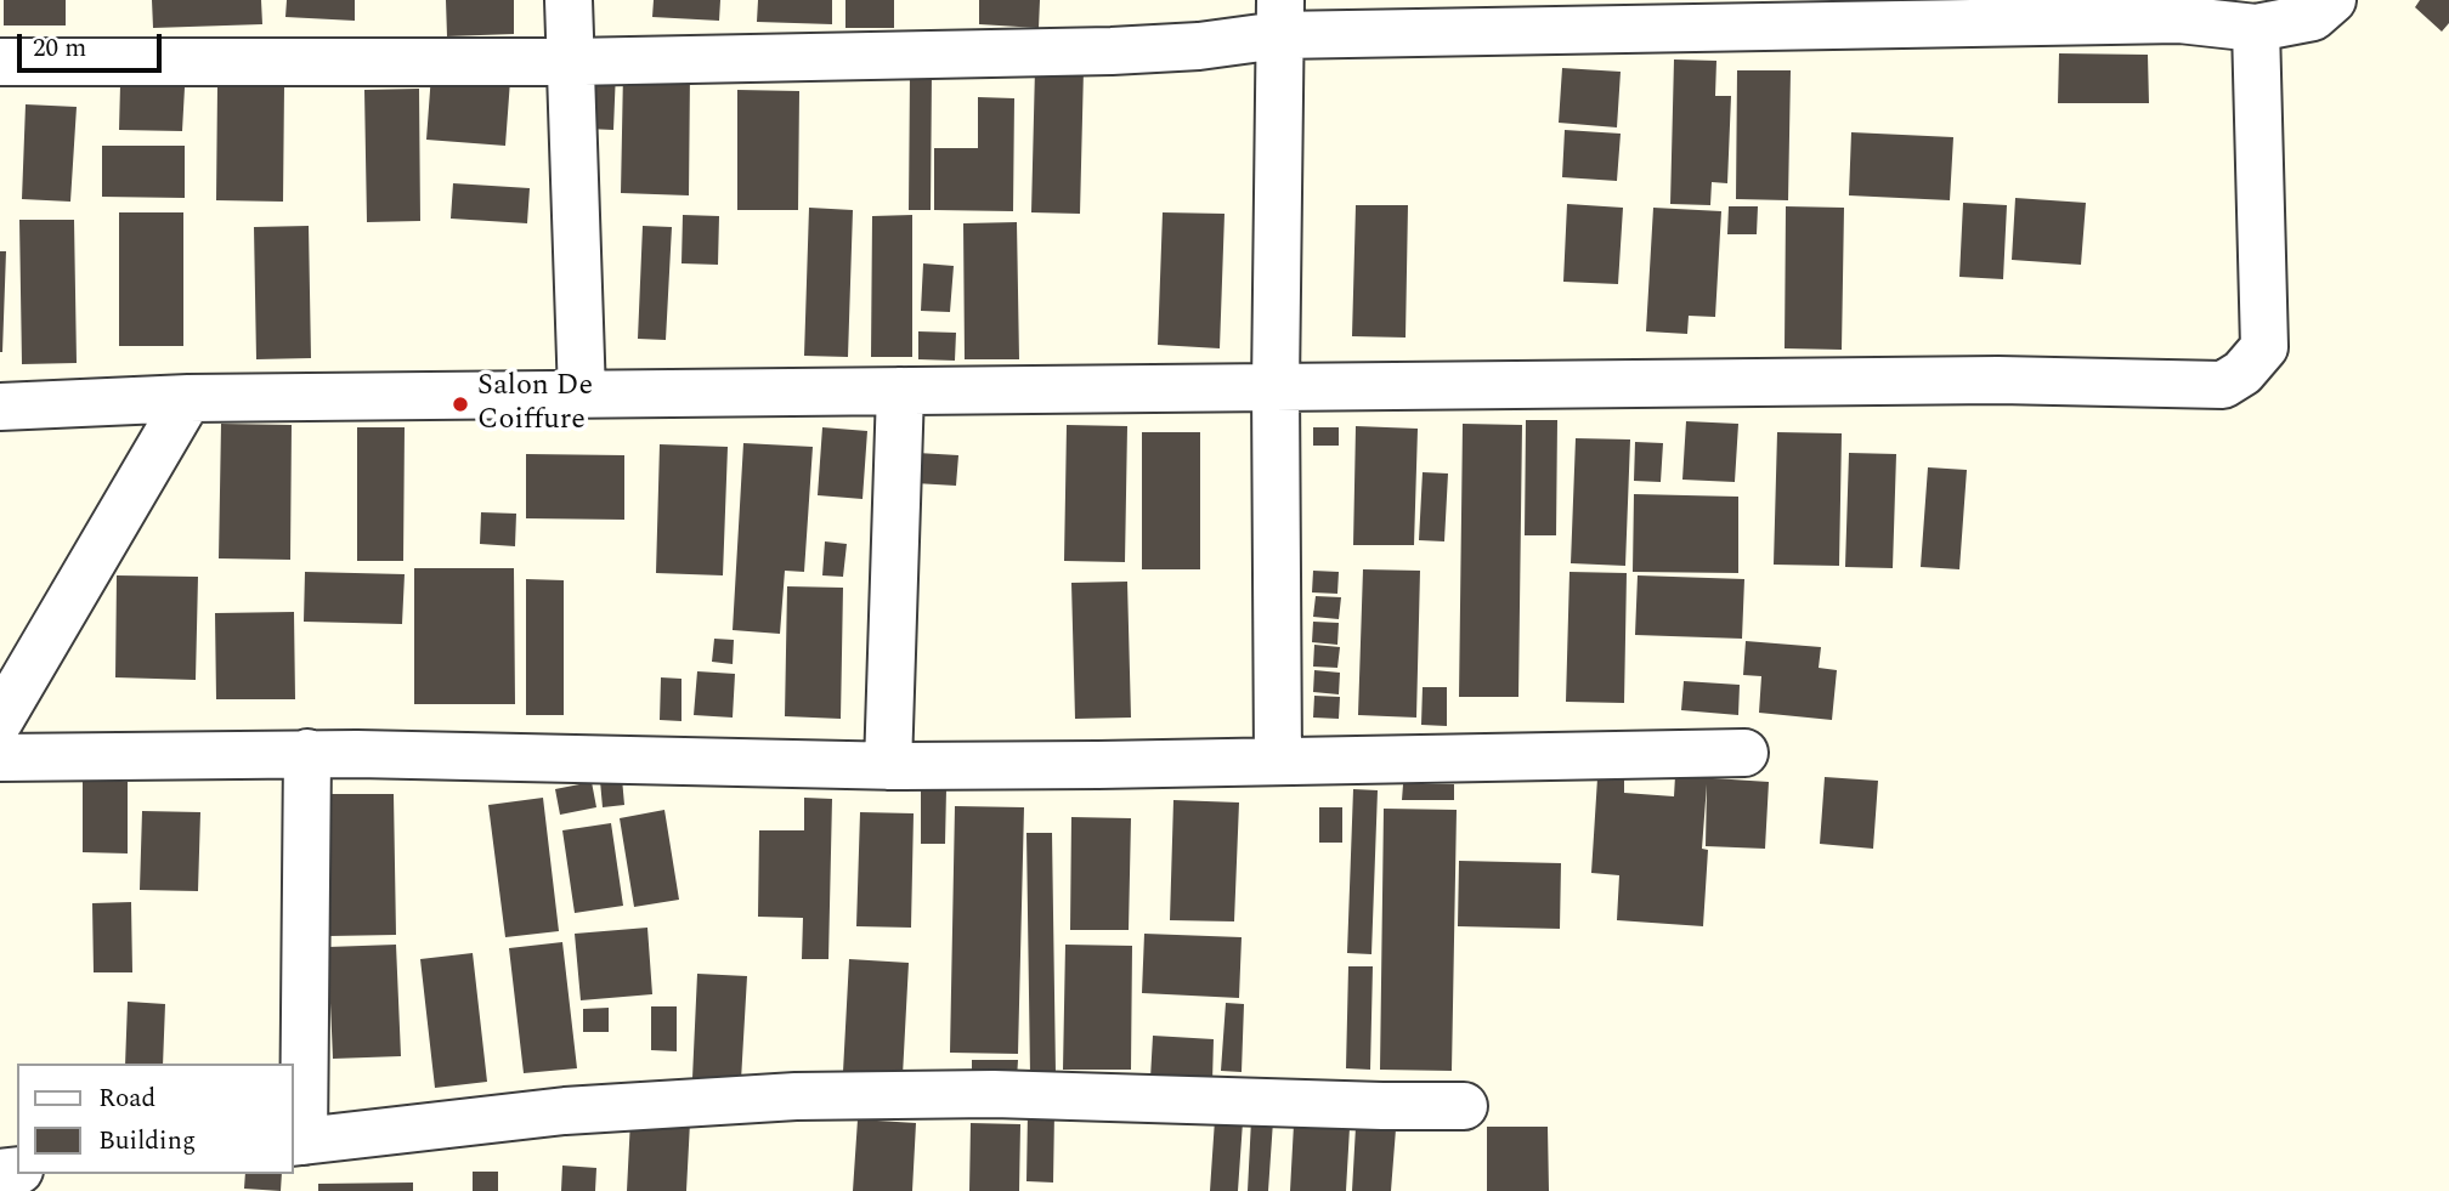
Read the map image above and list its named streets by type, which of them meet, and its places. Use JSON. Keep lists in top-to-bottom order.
{
  "places": ["Salon De Coiffure"],
  "legend": ["Road", "Building"],
  "scale_bar": "20 m"
}
